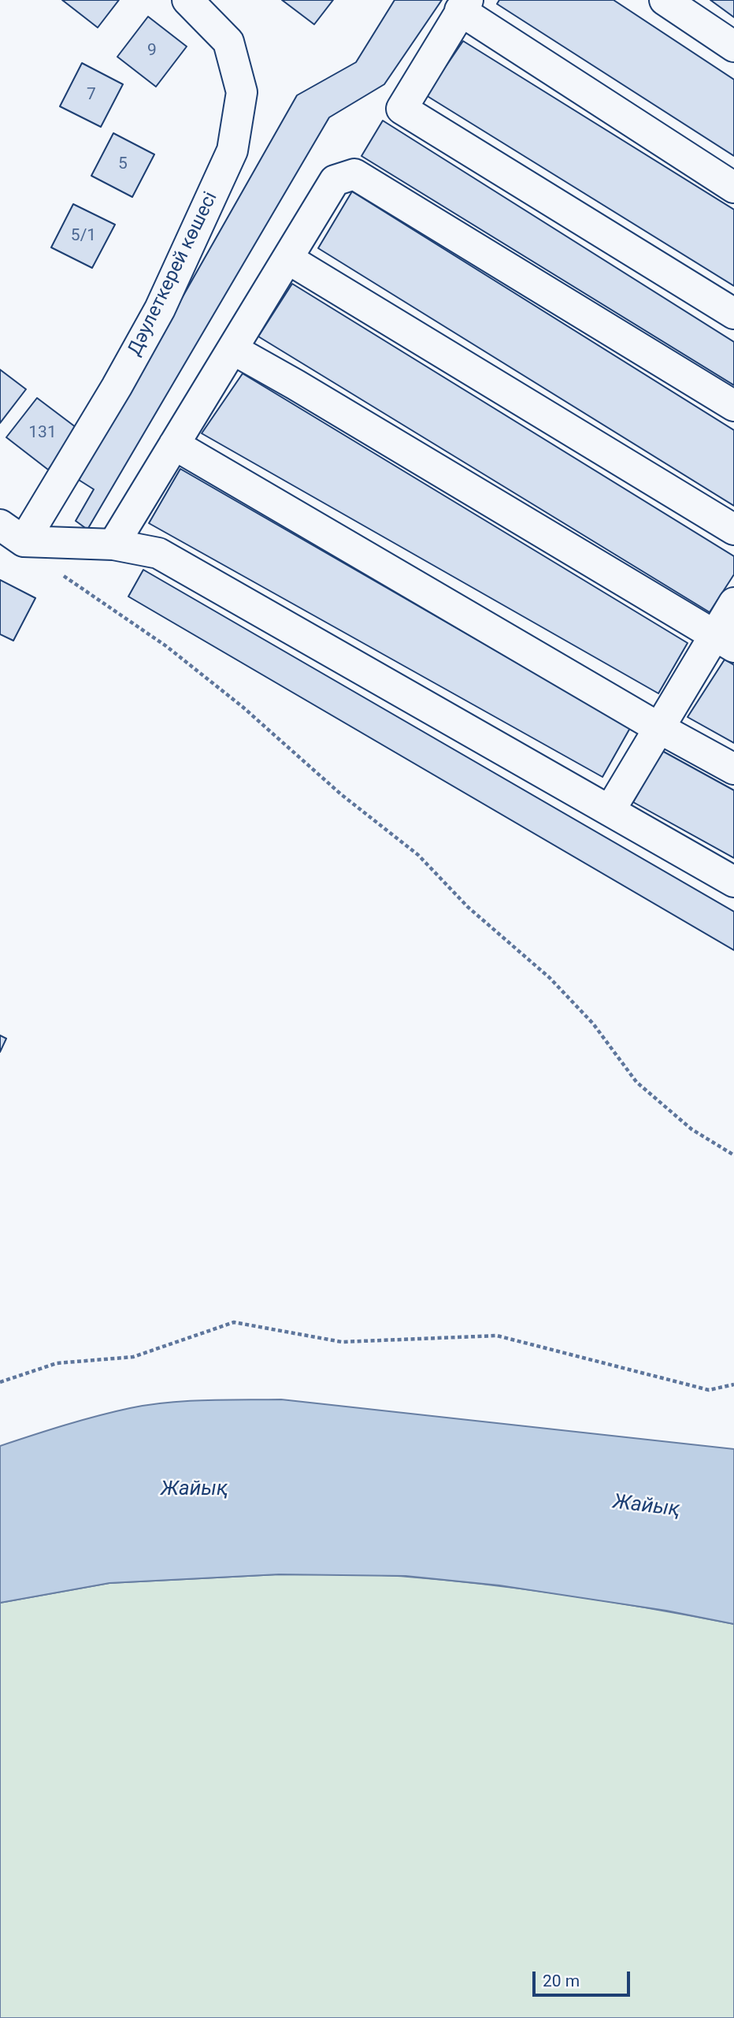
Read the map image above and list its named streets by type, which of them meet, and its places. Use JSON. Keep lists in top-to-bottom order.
{
  "streets": {
    "street": ["Дәулеткерей көшесі"]
  },
  "water": ["Жайық"],
  "house_numbers": [
    "9",
    "7",
    "5",
    "5/1",
    "131"
  ],
  "scale_bar": "20 m"
}
